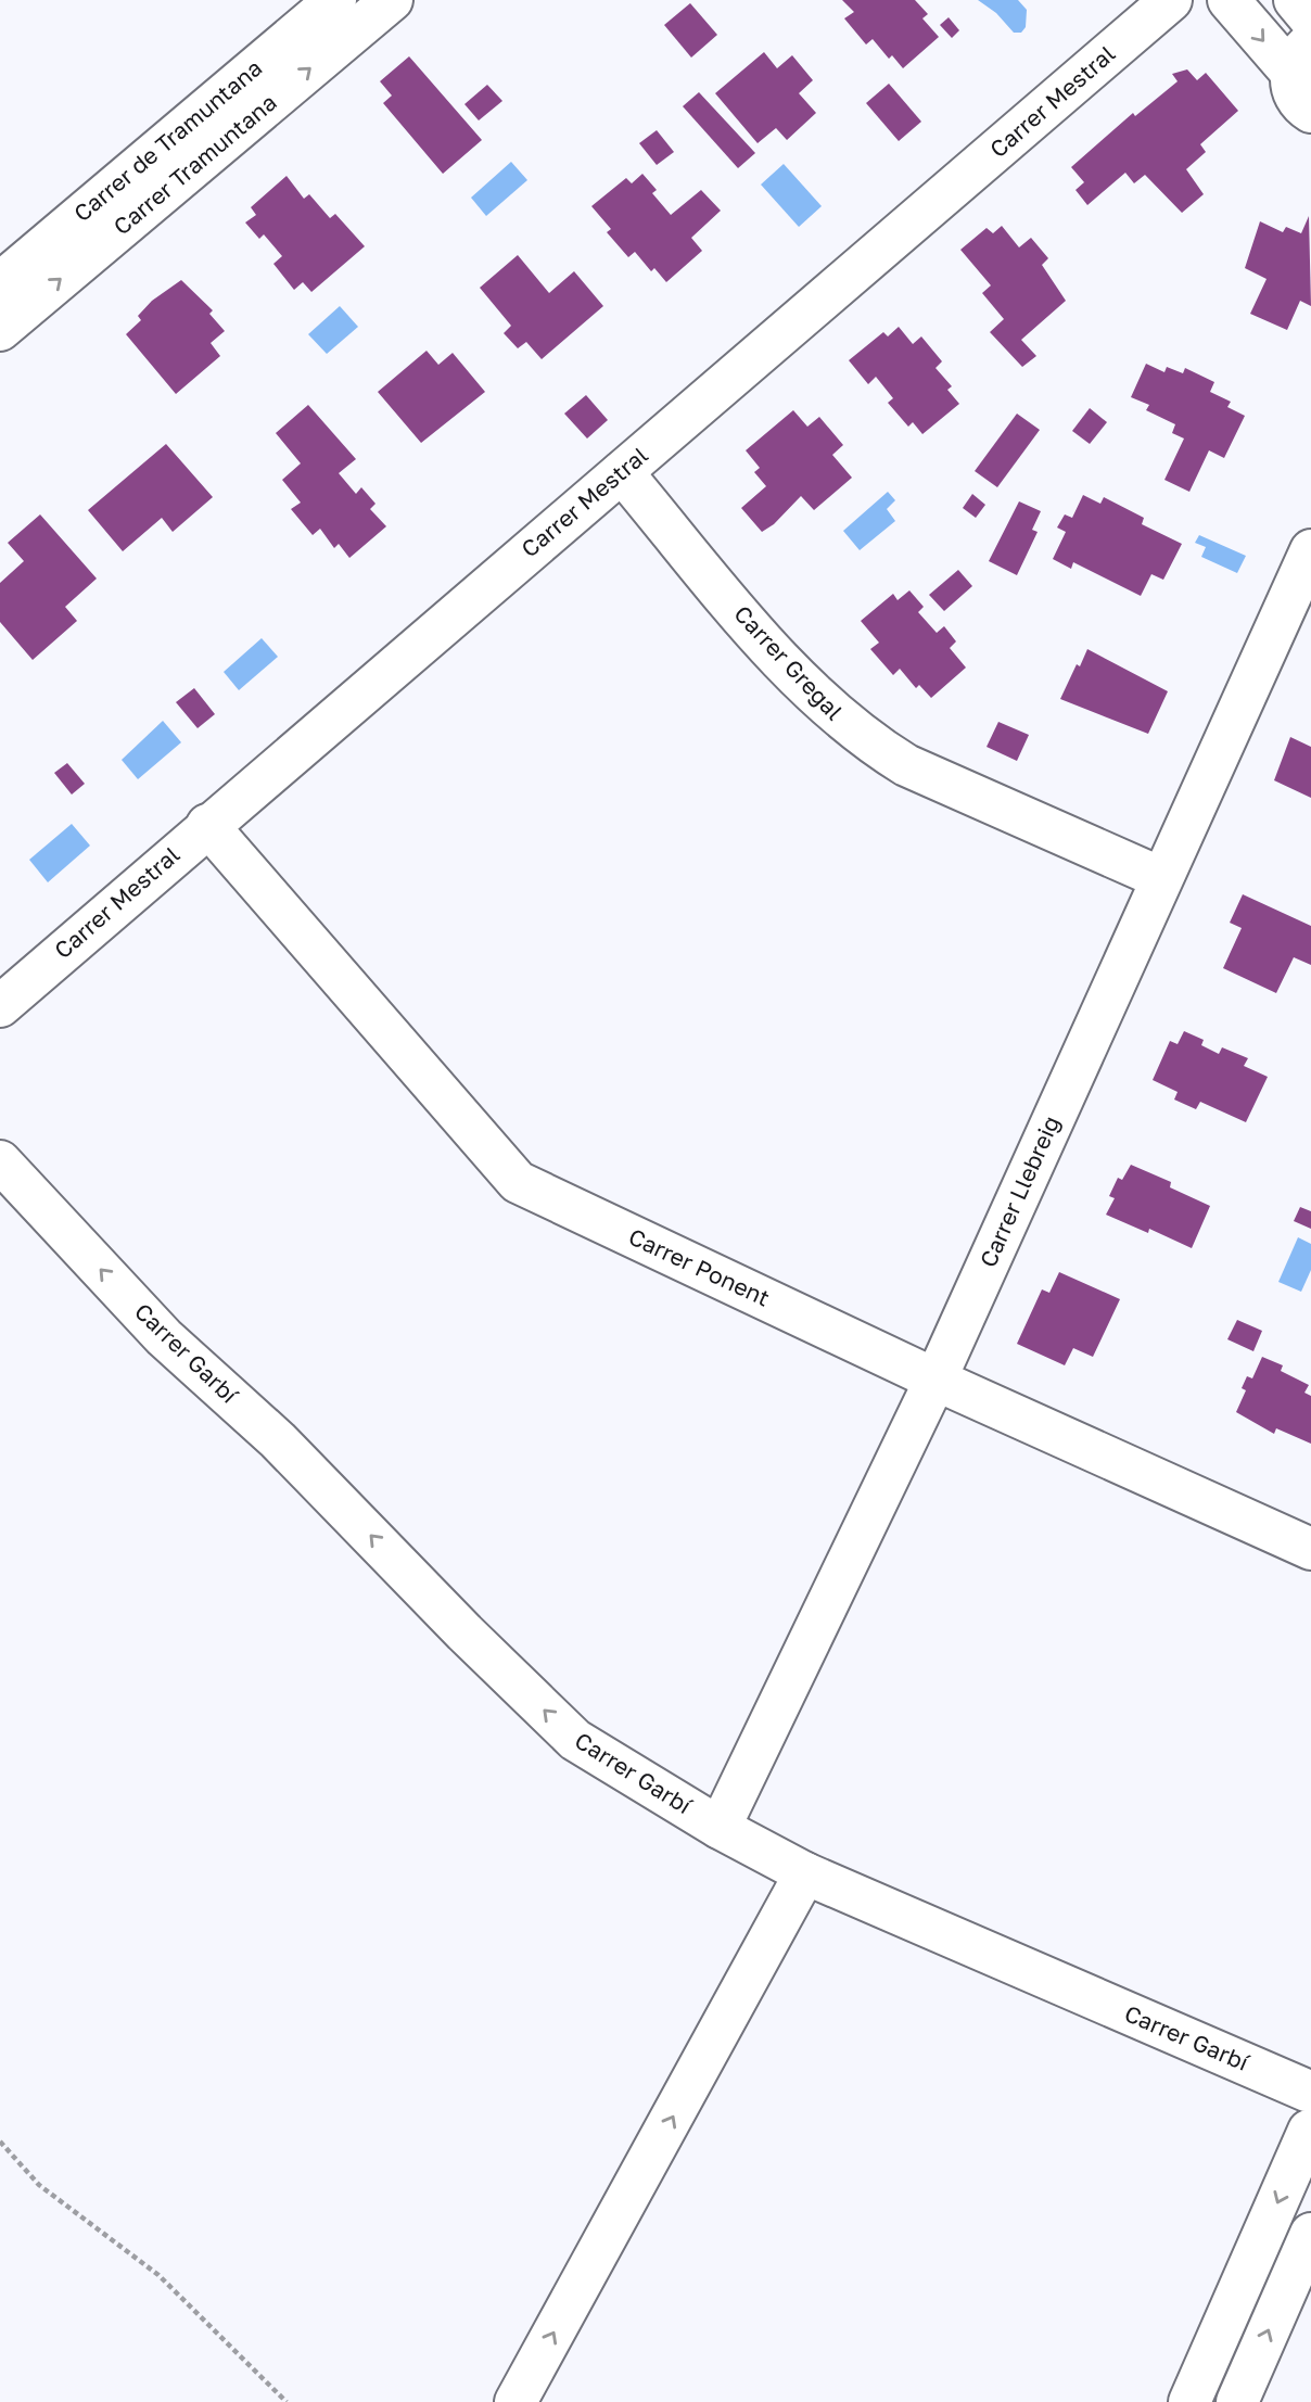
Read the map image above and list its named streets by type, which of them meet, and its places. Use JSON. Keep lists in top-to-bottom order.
{
  "streets": {
    "street": [
      "Carrer Mestral",
      "Carrer de Tramuntana",
      "Carrer Tramuntana",
      "Carrer Gregal",
      "Carrer Llebreig",
      "Carrer Ponent",
      "Carrer Garbí"
    ]
  },
  "crossings": [
    ["Carrer Mestral", "Carrer Gregal"],
    ["Carrer Mestral", "Carrer Ponent"],
    ["Carrer Gregal", "Carrer Llebreig"],
    ["Carrer Llebreig", "Carrer Ponent"],
    ["Carrer Llebreig", "Carrer Garbí"]
  ],
  "one_way": ["Carrer Tramuntana", "Carrer Garbí"]
}
